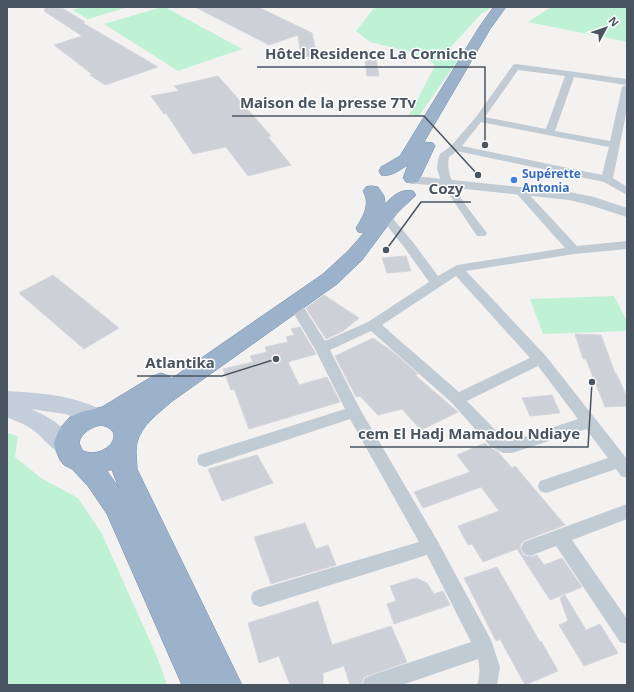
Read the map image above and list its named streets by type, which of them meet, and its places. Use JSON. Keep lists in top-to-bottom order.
{
  "places": [
    "Hôtel Residence La Corniche",
    "Maison de la presse 7Tv",
    "Supérette Antonia",
    "Cozy",
    "Atlantika",
    "cem El Hadj Mamadou Ndiaye"
  ],
  "north": "top right"
}
